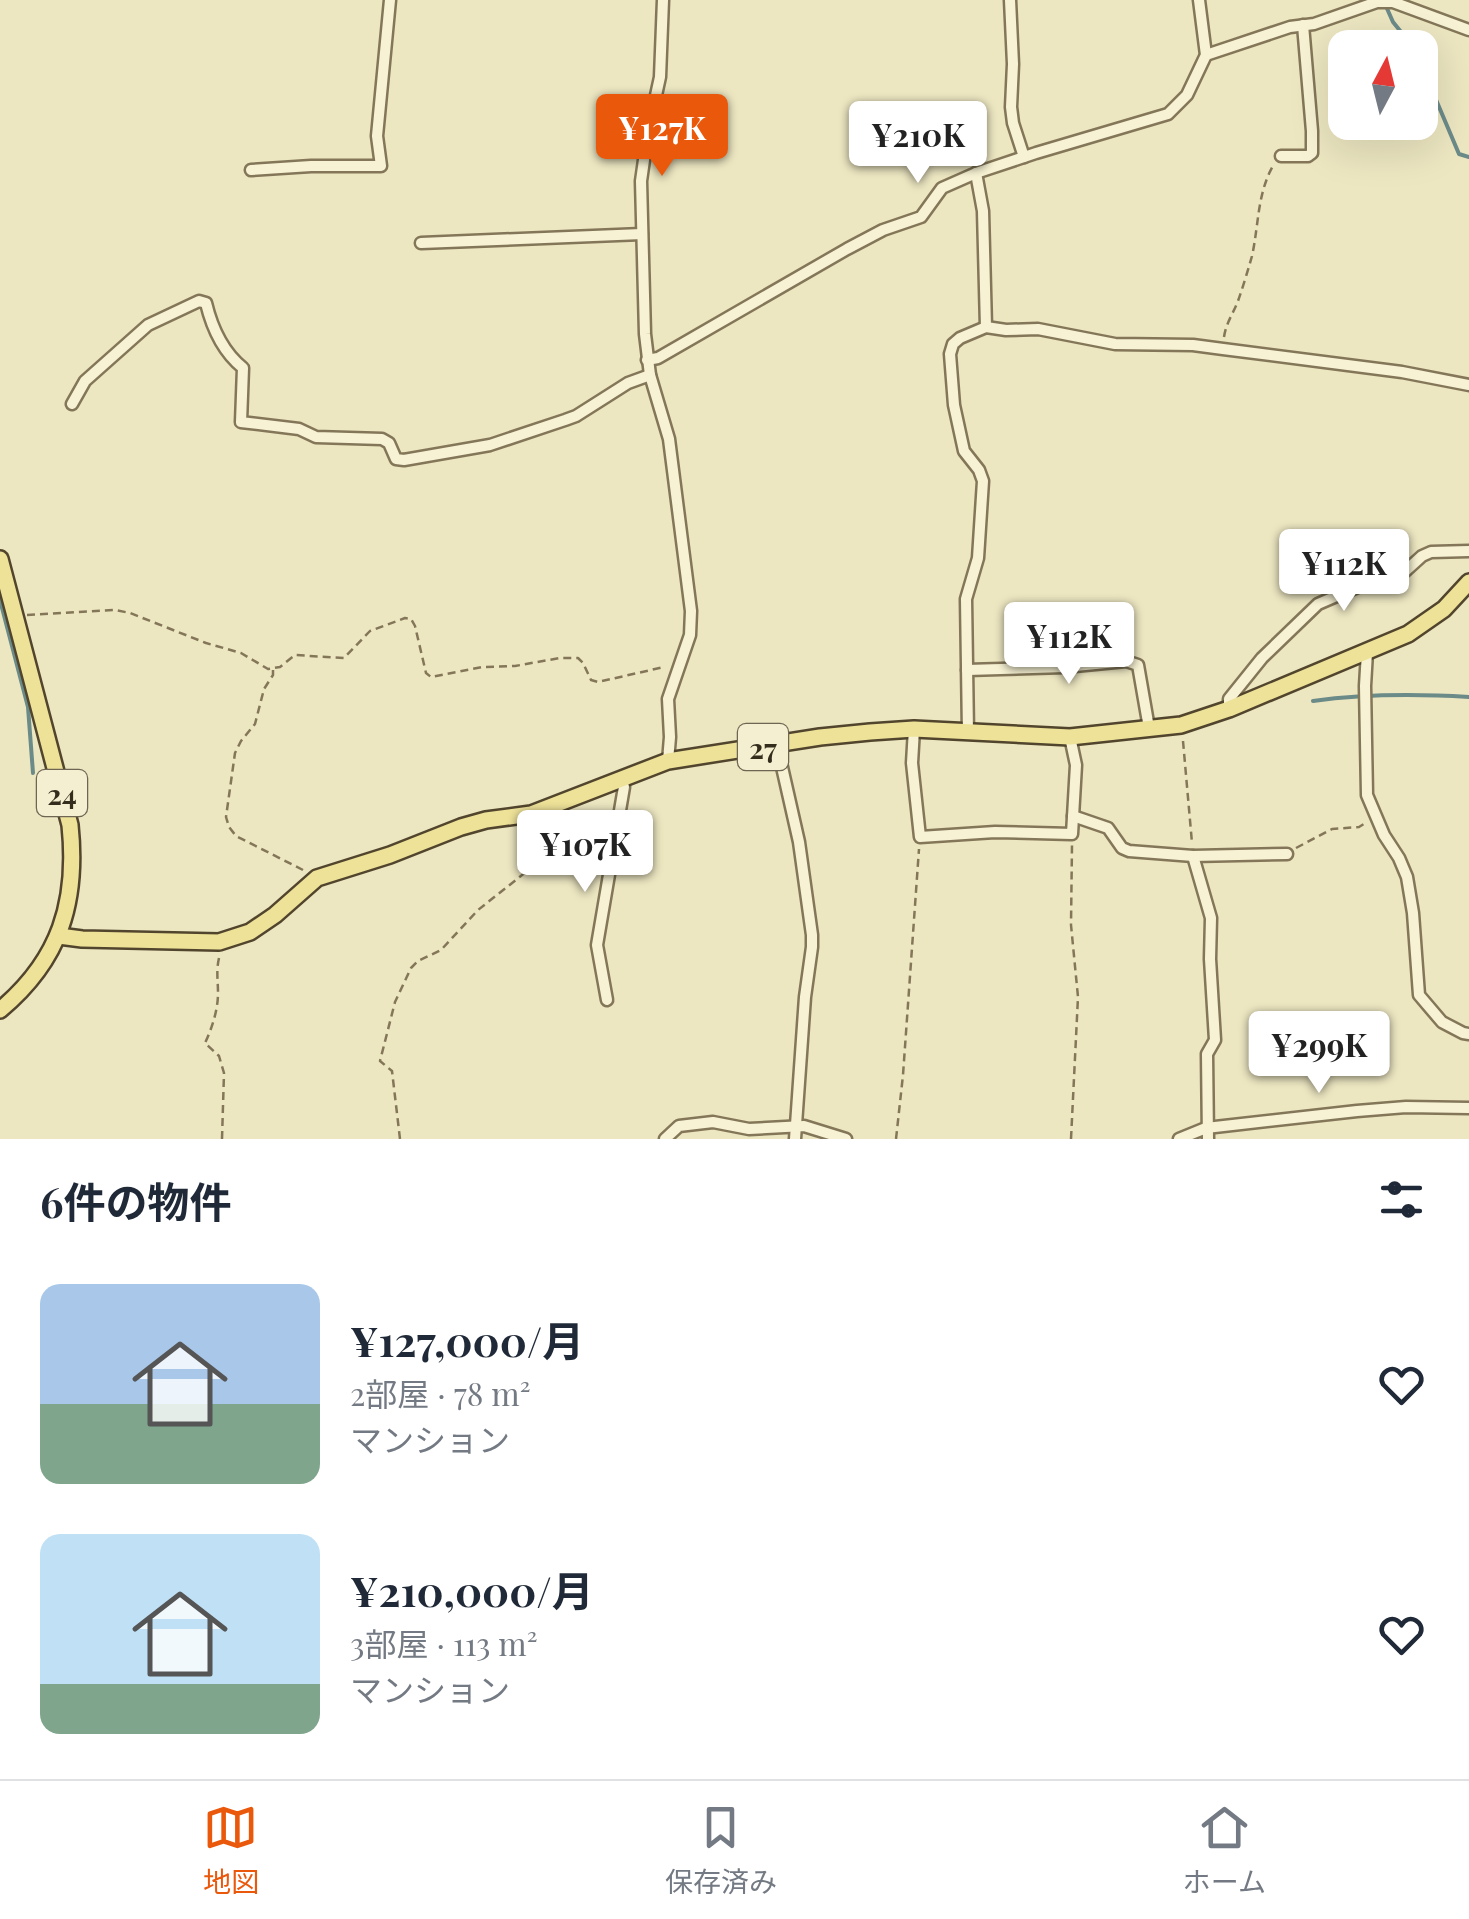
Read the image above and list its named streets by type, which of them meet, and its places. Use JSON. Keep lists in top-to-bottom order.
{
  "streets": {
    "main road": ["27", "24"]
  },
  "crossings": [
    ["27", "24"]
  ],
  "north": "top",
  "page": {
    "price": [
      "¥127K",
      "¥210K",
      "¥112K",
      "¥112K",
      "¥107K",
      "¥299K"
    ],
    "heading": "6件の物件",
    "list": [
      {
        "name": "¥127,000/月",
        "note": "2部屋 · 78 m² · マンション"
      },
      {
        "name": "¥210,000/月",
        "note": "3部屋 · 113 m² · マンション"
      }
    ],
    "tabs": ["地図", "保存済み", "ホーム"]
  }
}
